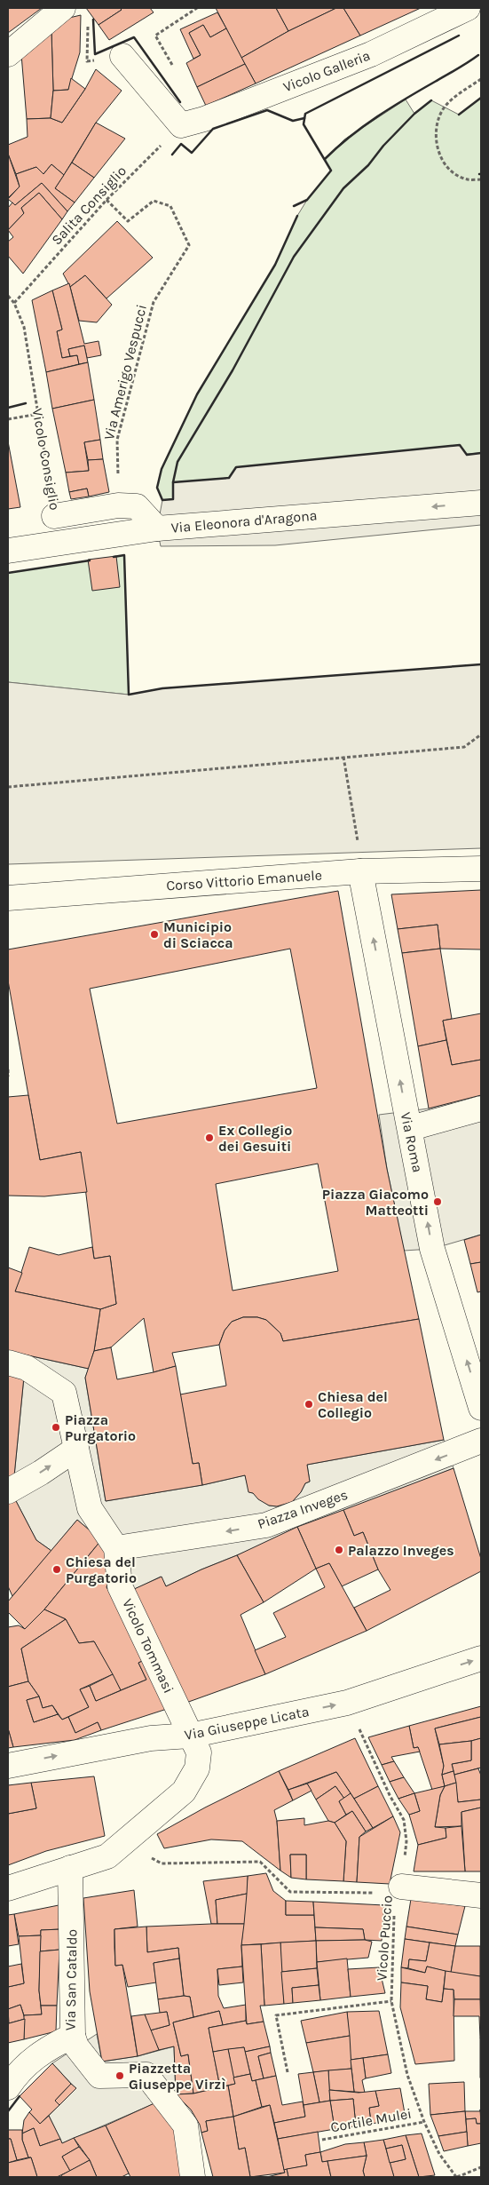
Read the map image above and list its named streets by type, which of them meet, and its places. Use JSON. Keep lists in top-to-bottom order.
{
  "streets": {
    "street": [
      "Vicolo Galleria",
      "Vicolo Consiglio",
      "Via Eleonora d'Aragona",
      "Corso Vittorio Emanuele",
      "Via Roma",
      "Piazza Inveges",
      "Vicolo Tommasi",
      "Via Giuseppe Licata",
      "Via San Cataldo"
    ],
    "path": [
      "Salita Consiglio",
      "Via Amerigo Vespucci",
      "Vicolo Puccio",
      "Cortile Mulei"
    ]
  },
  "crossings": [
    ["Vicolo Galleria", "Salita Consiglio"],
    ["Salita Consiglio", "Via Amerigo Vespucci"],
    ["Salita Consiglio", "Vicolo Consiglio"],
    ["Via Amerigo Vespucci", "Vicolo Consiglio"],
    ["Vicolo Consiglio", "Via Eleonora d'Aragona"],
    ["Corso Vittorio Emanuele", "Via Roma"],
    ["Piazza Inveges", "Vicolo Tommasi"],
    ["Vicolo Tommasi", "Via Giuseppe Licata"],
    ["Vicolo Tommasi", "Via San Cataldo"],
    ["Via Giuseppe Licata", "Vicolo Puccio"],
    ["Vicolo Puccio", "Cortile Mulei"]
  ],
  "one_way": [
    "Via Eleonora d'Aragona",
    "Via Roma",
    "Piazza Inveges",
    "Via Giuseppe Licata"
  ],
  "places": [
    "Municipio di Sciacca",
    "Ex Collegio dei Gesuiti",
    "Piazza Giacomo Matteotti",
    "Chiesa del Collegio",
    "Piazza Purgatorio",
    "Palazzo Inveges",
    "Chiesa del Purgatorio",
    "Piazzetta Giuseppe Virzì"
  ]
}
